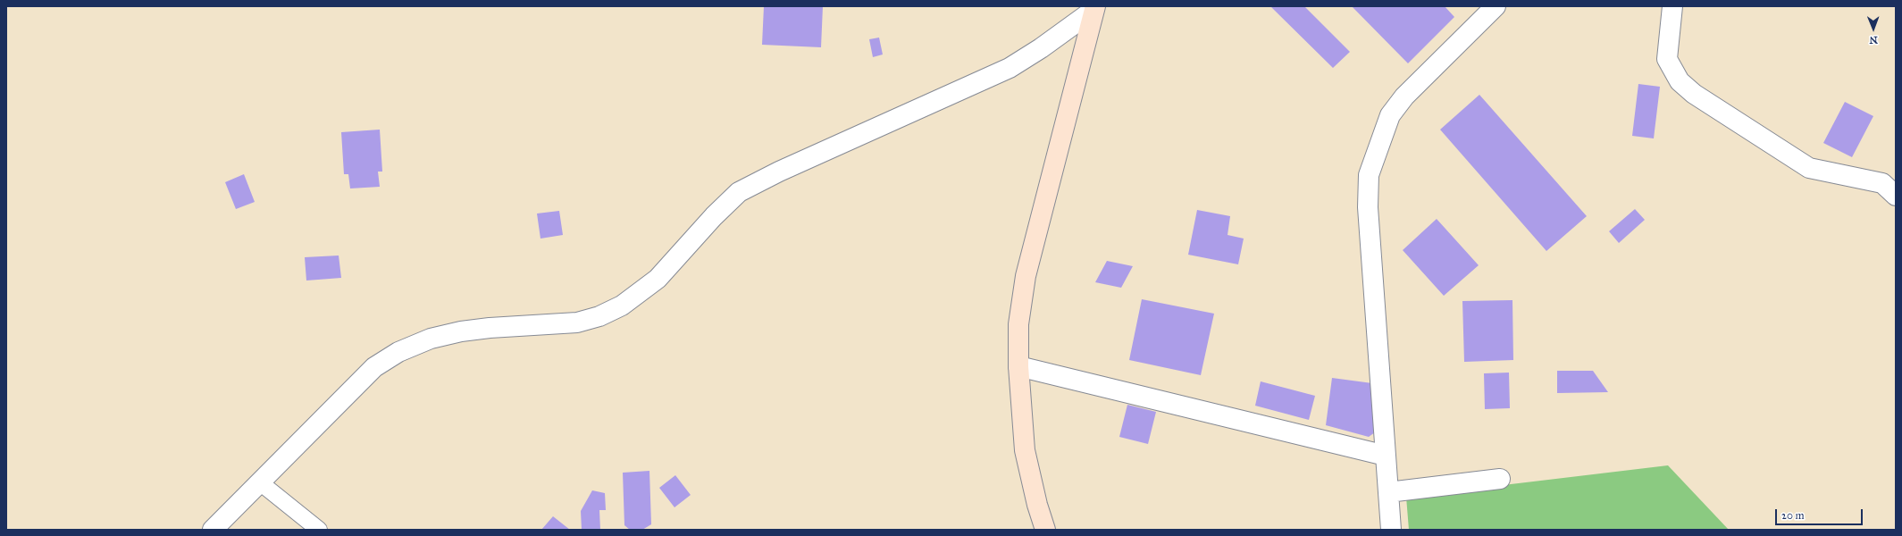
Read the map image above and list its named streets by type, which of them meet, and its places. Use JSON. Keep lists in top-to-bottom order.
{
  "scale_bar": "20 m",
  "north": "bottom"
}
